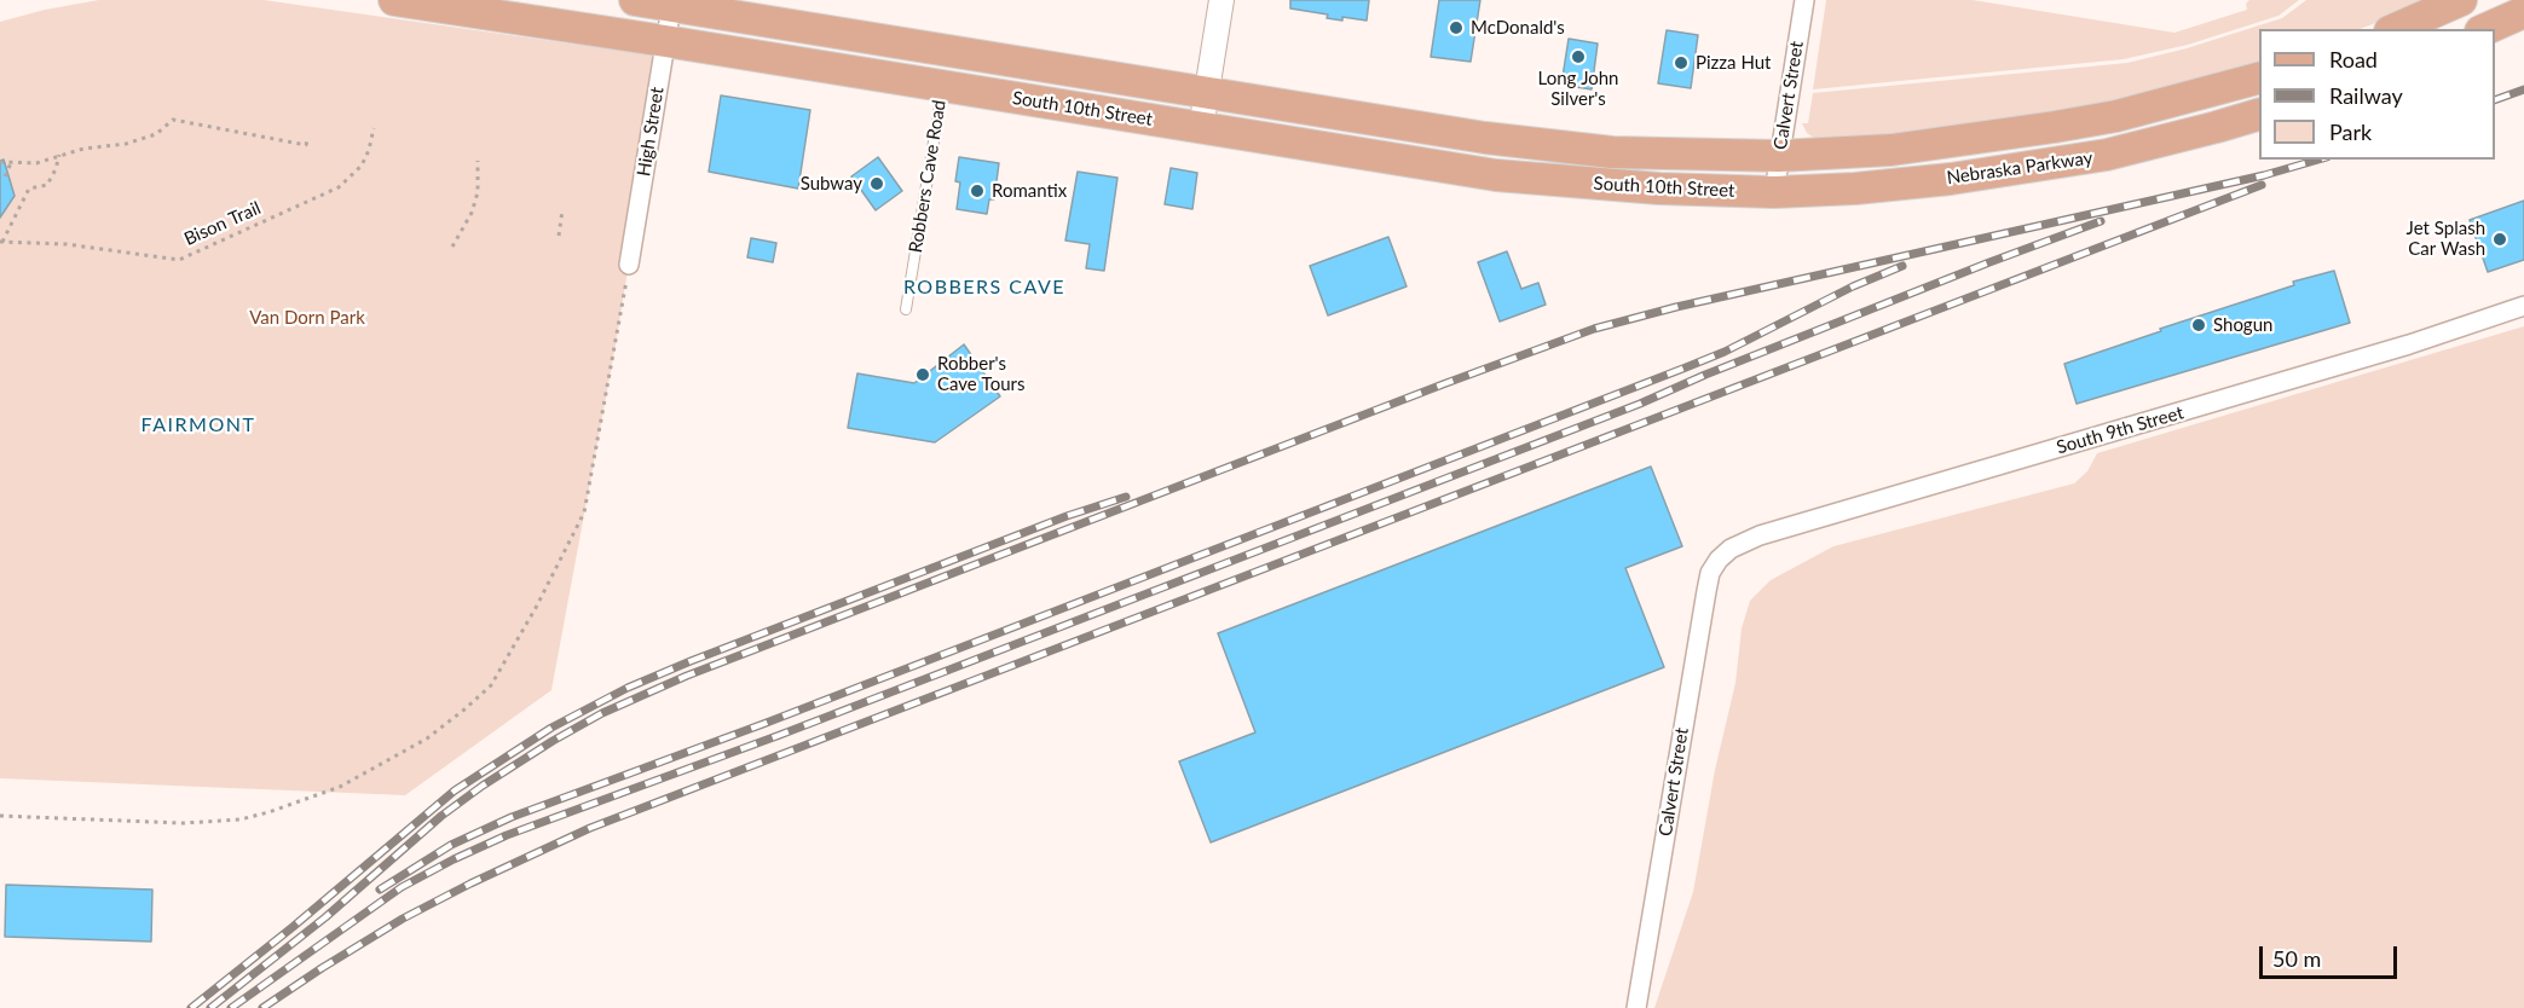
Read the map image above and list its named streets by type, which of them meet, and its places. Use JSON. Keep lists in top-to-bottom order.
{
  "streets": {
    "main road": ["South 10th Street", "Nebraska Parkway"],
    "street": ["Calvert Street", "High Street", "South 9th Street"],
    "lane": ["Robbers Cave Road"],
    "path": ["Bison Trail"]
  },
  "crossings": [
    ["Calvert Street", "South 10th Street"],
    ["Calvert Street", "Nebraska Parkway"],
    ["Calvert Street", "South 9th Street"],
    ["South 10th Street", "High Street"],
    ["South 10th Street", "Nebraska Parkway"],
    ["South 10th Street", "Robbers Cave Road"]
  ],
  "districts": ["ROBBERS CAVE", "FAIRMONT"],
  "parks": ["Van Dorn Park"],
  "places": [
    "McDonald's",
    "Long John Silver's",
    "Pizza Hut",
    "Subway",
    "Romantix",
    "Jet Splash Car Wash",
    "Shogun",
    "Robber's Cave Tours"
  ],
  "legend": ["Road", "Railway", "Park"],
  "scale_bar": "50 m"
}
